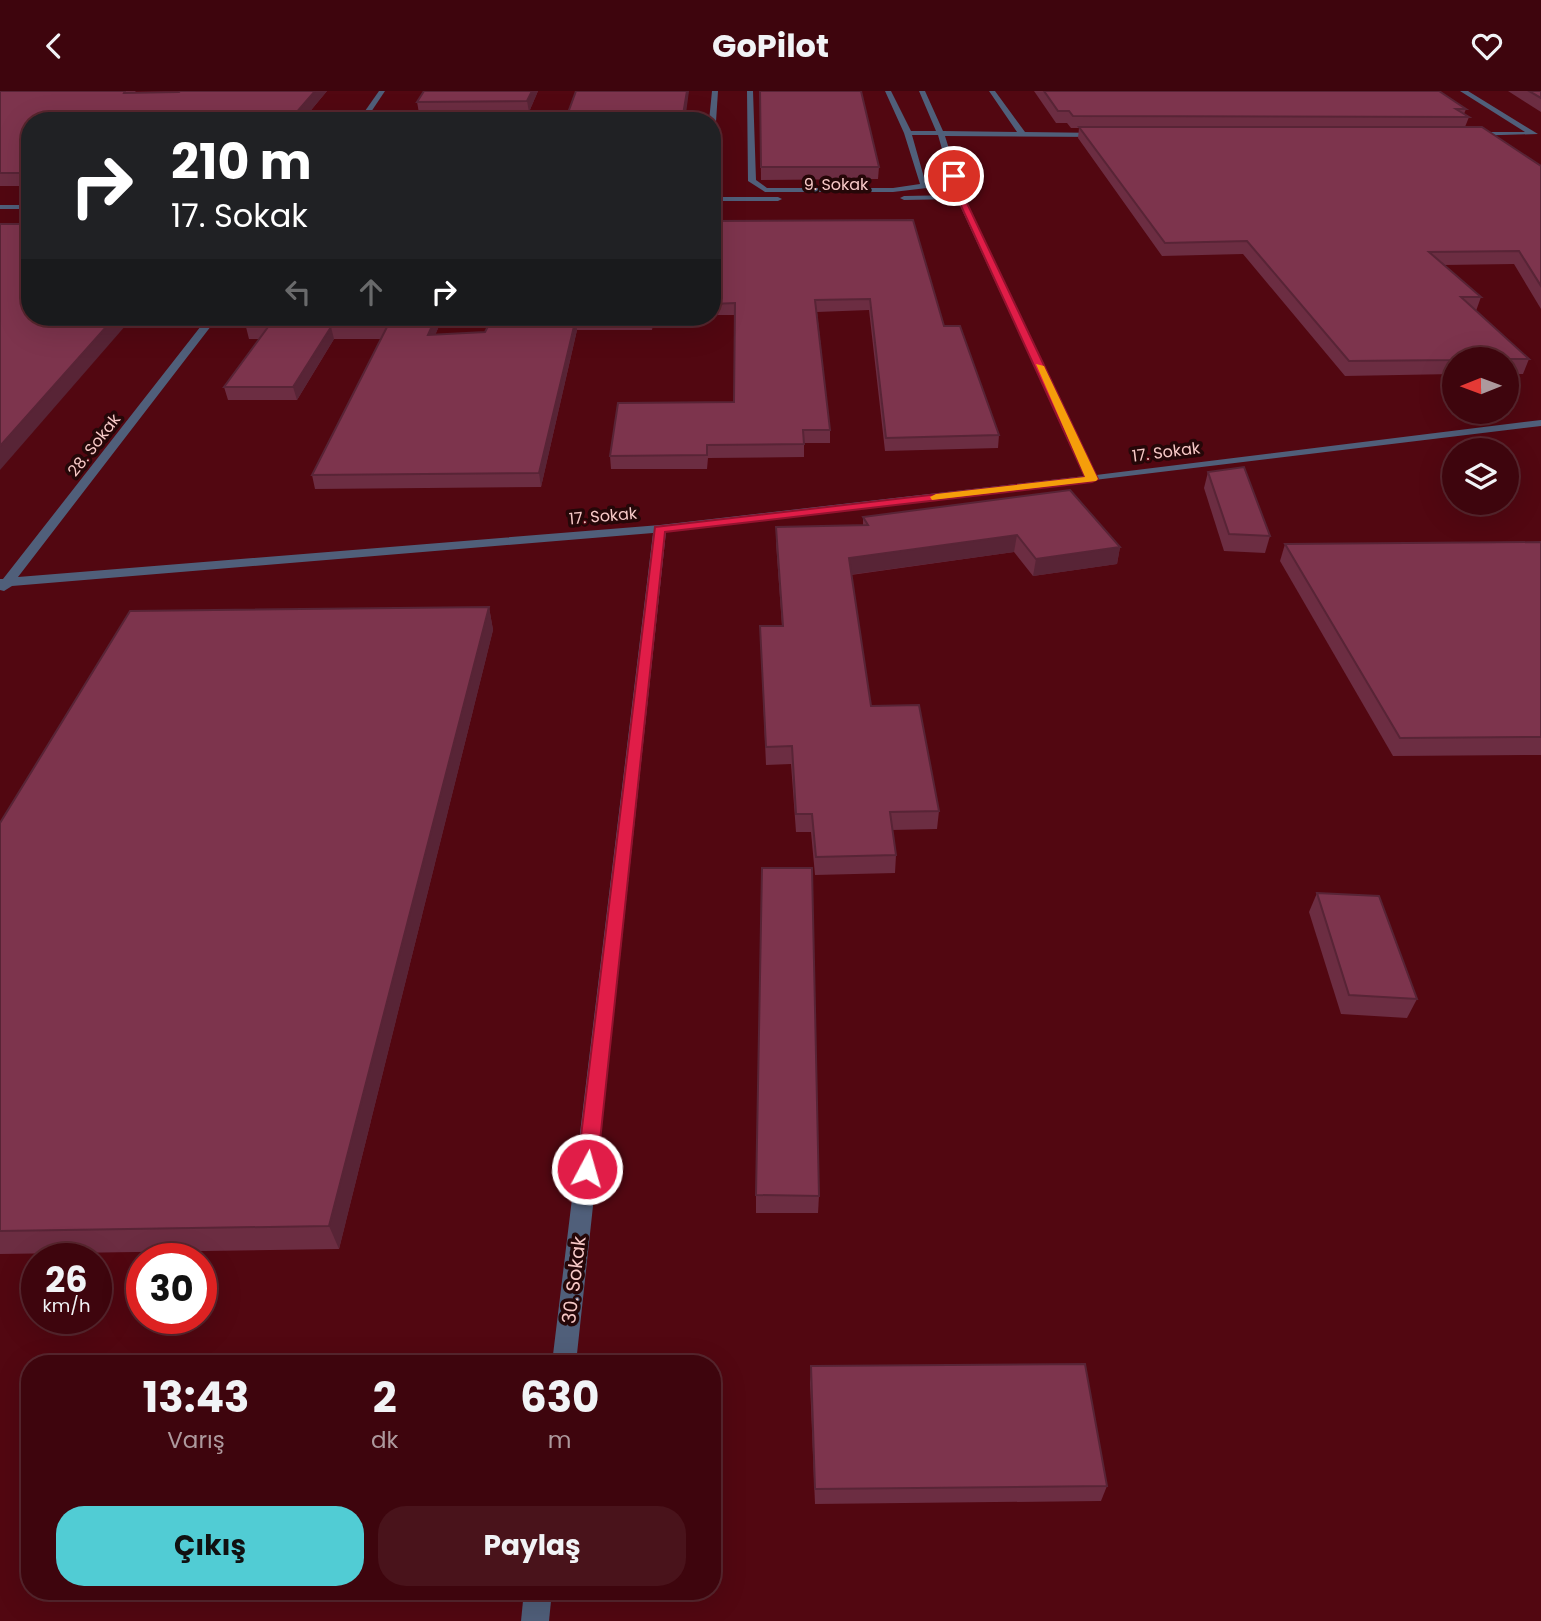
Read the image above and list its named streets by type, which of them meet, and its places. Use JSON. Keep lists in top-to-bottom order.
{
  "streets": {
    "street": [
      "9. Sokak",
      "28. Sokak",
      "17. Sokak",
      "30. Sokak"
    ]
  },
  "crossings": [
    ["28. Sokak", "17. Sokak"],
    ["17. Sokak", "30. Sokak"]
  ],
  "north": "left",
  "page": {
    "header": "GoPilot",
    "turn": ["210 m", "17. Sokak"],
    "speed": "26 km/h",
    "limit": "30",
    "eta": [
      "13:43",
      "Varış",
      "2",
      "dk",
      "630",
      "m"
    ],
    "buttons": ["Çıkış", "Paylaş"]
  }
}
